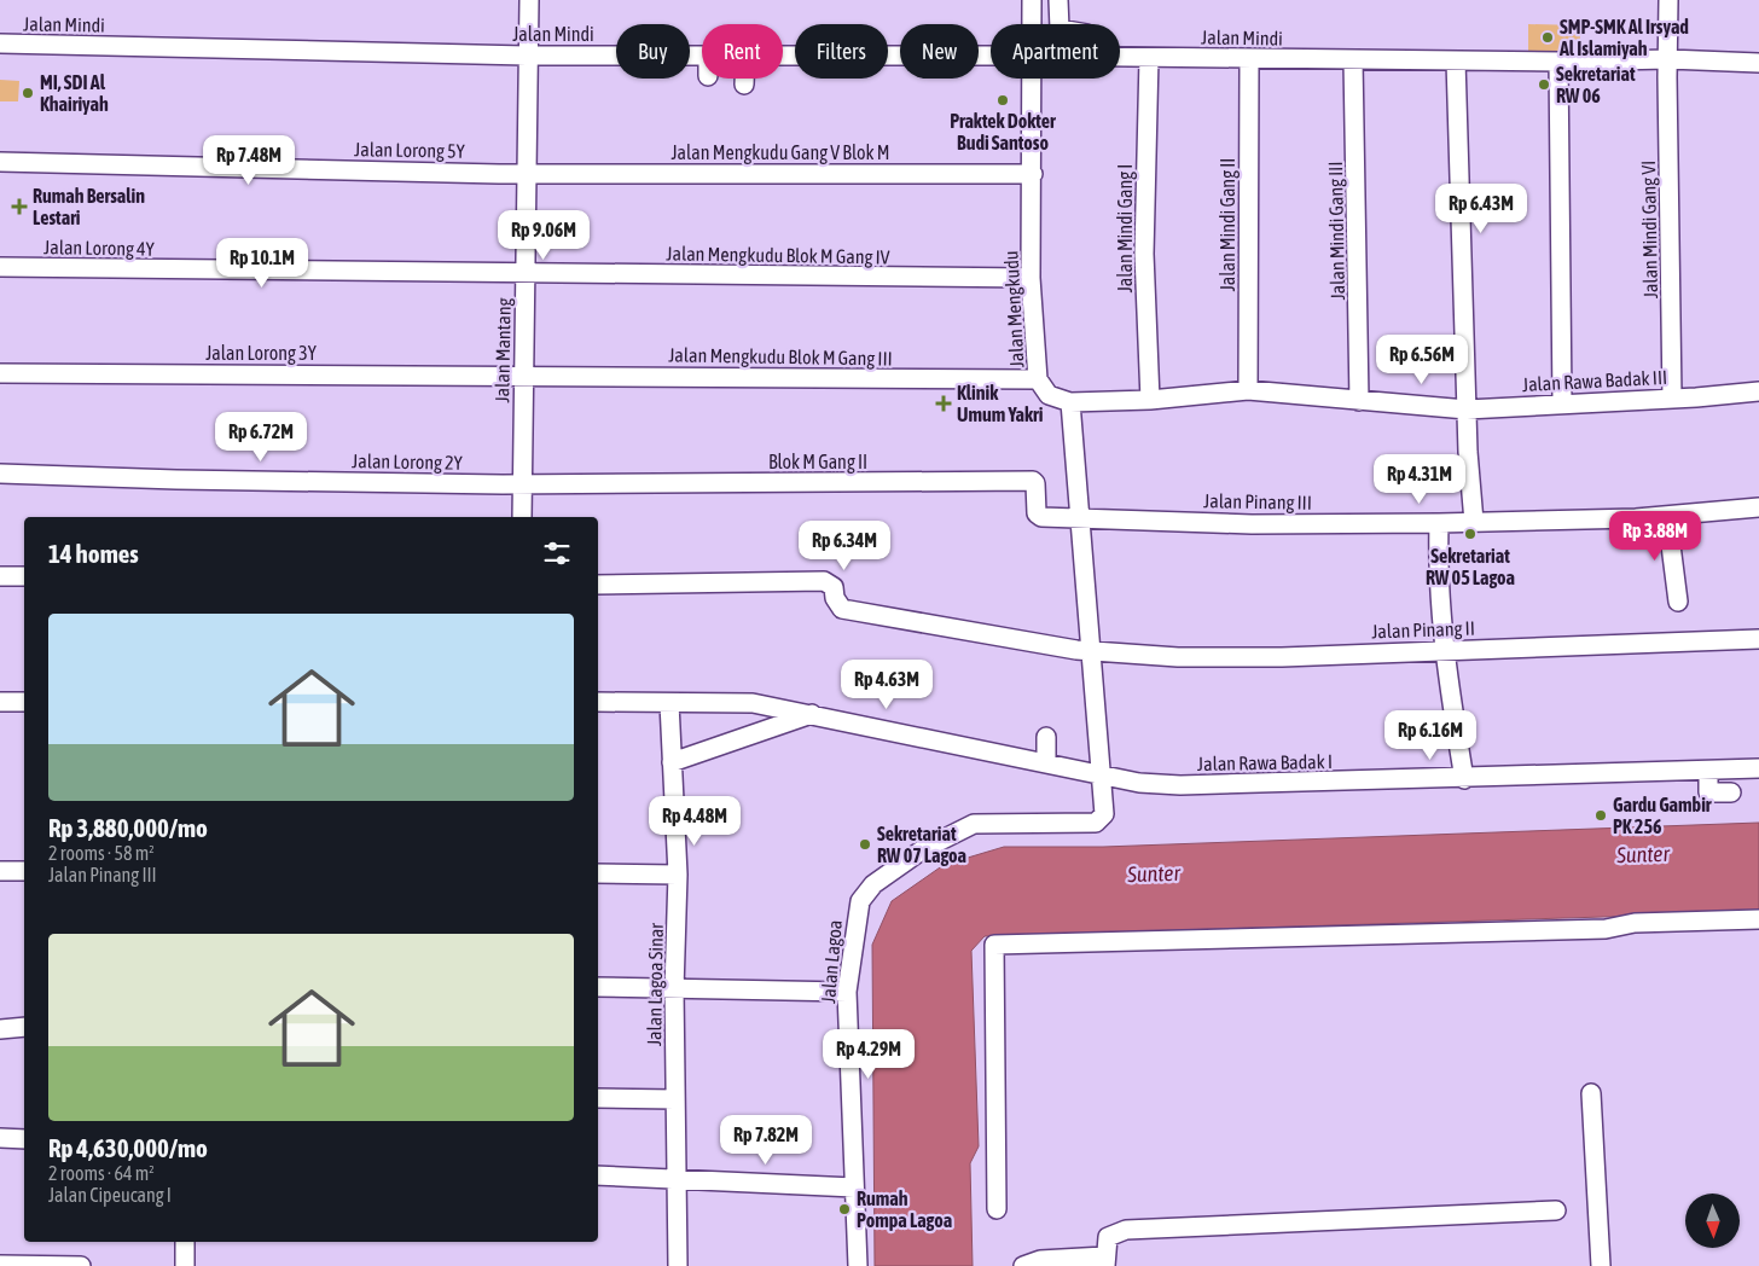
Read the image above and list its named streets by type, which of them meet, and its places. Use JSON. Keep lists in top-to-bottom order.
{
  "streets": {
    "street": [
      "Jalan Mindi",
      "Jalan Lorong 5Y",
      "Jalan Mengkudu Gang V Blok M",
      "Jalan Mindi Gang II",
      "Jalan Mindi Gang I",
      "Jalan Mindi Gang VI",
      "Jalan Mindi Gang III",
      "Jalan Lorong 4Y",
      "Jalan Mengkudu Blok M Gang IV",
      "Jalan Mengkudu",
      "Jalan Mantang",
      "Jalan Lorong 3Y",
      "Jalan Mengkudu Blok M Gang III",
      "Jalan Rawa Badak III",
      "Jalan Lorong 2Y",
      "Blok M Gang II",
      "Jalan Pinang III",
      "Jalan Pinang II",
      "Jalan Rawa Badak I",
      "Jalan Lagoa",
      "Jalan Lagoa Sinar"
    ]
  },
  "crossings": [
    ["Jalan Mindi", "Jalan Mindi Gang II"],
    ["Jalan Mindi", "Jalan Mindi Gang I"],
    ["Jalan Mindi", "Jalan Mindi Gang VI"],
    ["Jalan Mindi", "Jalan Mindi Gang III"],
    ["Jalan Mindi", "Jalan Mantang"],
    ["Jalan Lorong 5Y", "Jalan Mengkudu Gang V Blok M"],
    ["Jalan Lorong 5Y", "Jalan Mantang"],
    ["Jalan Mengkudu Gang V Blok M", "Jalan Mengkudu"],
    ["Jalan Mengkudu Gang V Blok M", "Jalan Mantang"],
    ["Jalan Mindi Gang II", "Jalan Rawa Badak III"],
    ["Jalan Mindi Gang I", "Jalan Rawa Badak III"],
    ["Jalan Mindi Gang VI", "Jalan Rawa Badak III"],
    ["Jalan Mindi Gang III", "Jalan Rawa Badak III"],
    ["Jalan Lorong 4Y", "Jalan Mengkudu Blok M Gang IV"],
    ["Jalan Lorong 4Y", "Jalan Mantang"],
    ["Jalan Mengkudu Blok M Gang IV", "Jalan Mengkudu"],
    ["Jalan Mengkudu Blok M Gang IV", "Jalan Mantang"],
    ["Jalan Mengkudu", "Jalan Mengkudu Blok M Gang III"],
    ["Jalan Mengkudu", "Jalan Rawa Badak III"],
    ["Jalan Mantang", "Jalan Lorong 3Y"],
    ["Jalan Mantang", "Jalan Mengkudu Blok M Gang III"],
    ["Jalan Mantang", "Jalan Lorong 2Y"],
    ["Jalan Mantang", "Blok M Gang II"],
    ["Jalan Lorong 3Y", "Jalan Mengkudu Blok M Gang III"],
    ["Jalan Lorong 2Y", "Blok M Gang II"],
    ["Blok M Gang II", "Jalan Pinang III"],
    ["Jalan Rawa Badak I", "Jalan Lagoa"],
    ["Jalan Rawa Badak I", "Jalan Lagoa Sinar"]
  ],
  "water": ["Sunter"],
  "places": {
    "other": [
      "SMP-SMK Al Irsyad Al Islamiyah",
      "Sekretariat RW 06",
      "MI, SDI Al Khairiyah",
      "Praktek Dokter Budi Santoso",
      "Sekretariat RW 05 Lagoa",
      "Gardu Gambir PK 256",
      "Sekretariat RW 07 Lagoa",
      "Rumah Pompa Lagoa"
    ],
    "health": ["Rumah Bersalin Lestari", "Klinik Umum Yakri"]
  },
  "north": "bottom",
  "page": {
    "chip": [
      "Buy",
      "Rent",
      "Filters",
      "New",
      "Apartment"
    ],
    "price": [
      "Rp 7.48M",
      "Rp 6.43M",
      "Rp 9.06M",
      "Rp 10.1M",
      "Rp 6.56M",
      "Rp 6.72M",
      "Rp 4.31M",
      "Rp 3.88M",
      "Rp 6.34M",
      "Rp 4.63M",
      "Rp 6.16M",
      "Rp 4.48M",
      "Rp 4.29M",
      "Rp 7.82M"
    ],
    "heading": "14 homes",
    "list": [
      {
        "name": "Rp 3,880,000/mo",
        "note": "2 rooms · 58 m² · Jalan Pinang III"
      },
      {
        "name": "Rp 4,630,000/mo",
        "note": "2 rooms · 64 m² · Jalan Cipeucang I"
      }
    ]
  }
}
